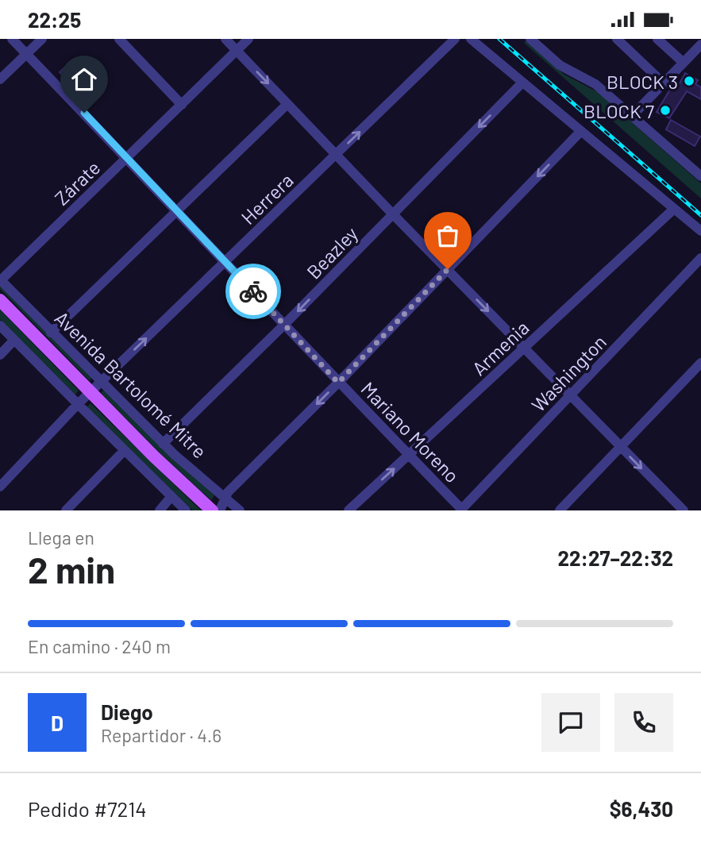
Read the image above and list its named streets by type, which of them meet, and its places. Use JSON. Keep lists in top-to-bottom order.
{
  "streets": {
    "main road": ["Avenida Bartolomé Mitre"],
    "street": [
      "Zárate",
      "Herrera",
      "Beazley",
      "Armenia",
      "Washington",
      "Mariano Moreno"
    ]
  },
  "crossings": [
    ["Zárate", "Avenida Bartolomé Mitre"],
    ["Zárate", "Mariano Moreno"],
    ["Herrera", "Avenida Bartolomé Mitre"],
    ["Herrera", "Mariano Moreno"],
    ["Beazley", "Avenida Bartolomé Mitre"],
    ["Beazley", "Mariano Moreno"],
    ["Armenia", "Mariano Moreno"],
    ["Washington", "Mariano Moreno"]
  ],
  "places": ["BLOCK 3", "BLOCK 7"],
  "page": {
    "status": "22:25",
    "heading": ["2 min", "Llega en", "22:27–22:32"],
    "panel": [
      "Diego",
      "Repartidor · 4.6",
      "Pedido #7214",
      "$6,430"
    ],
    "bar": "En camino · 240 m",
    "round": "D"
  }
}
